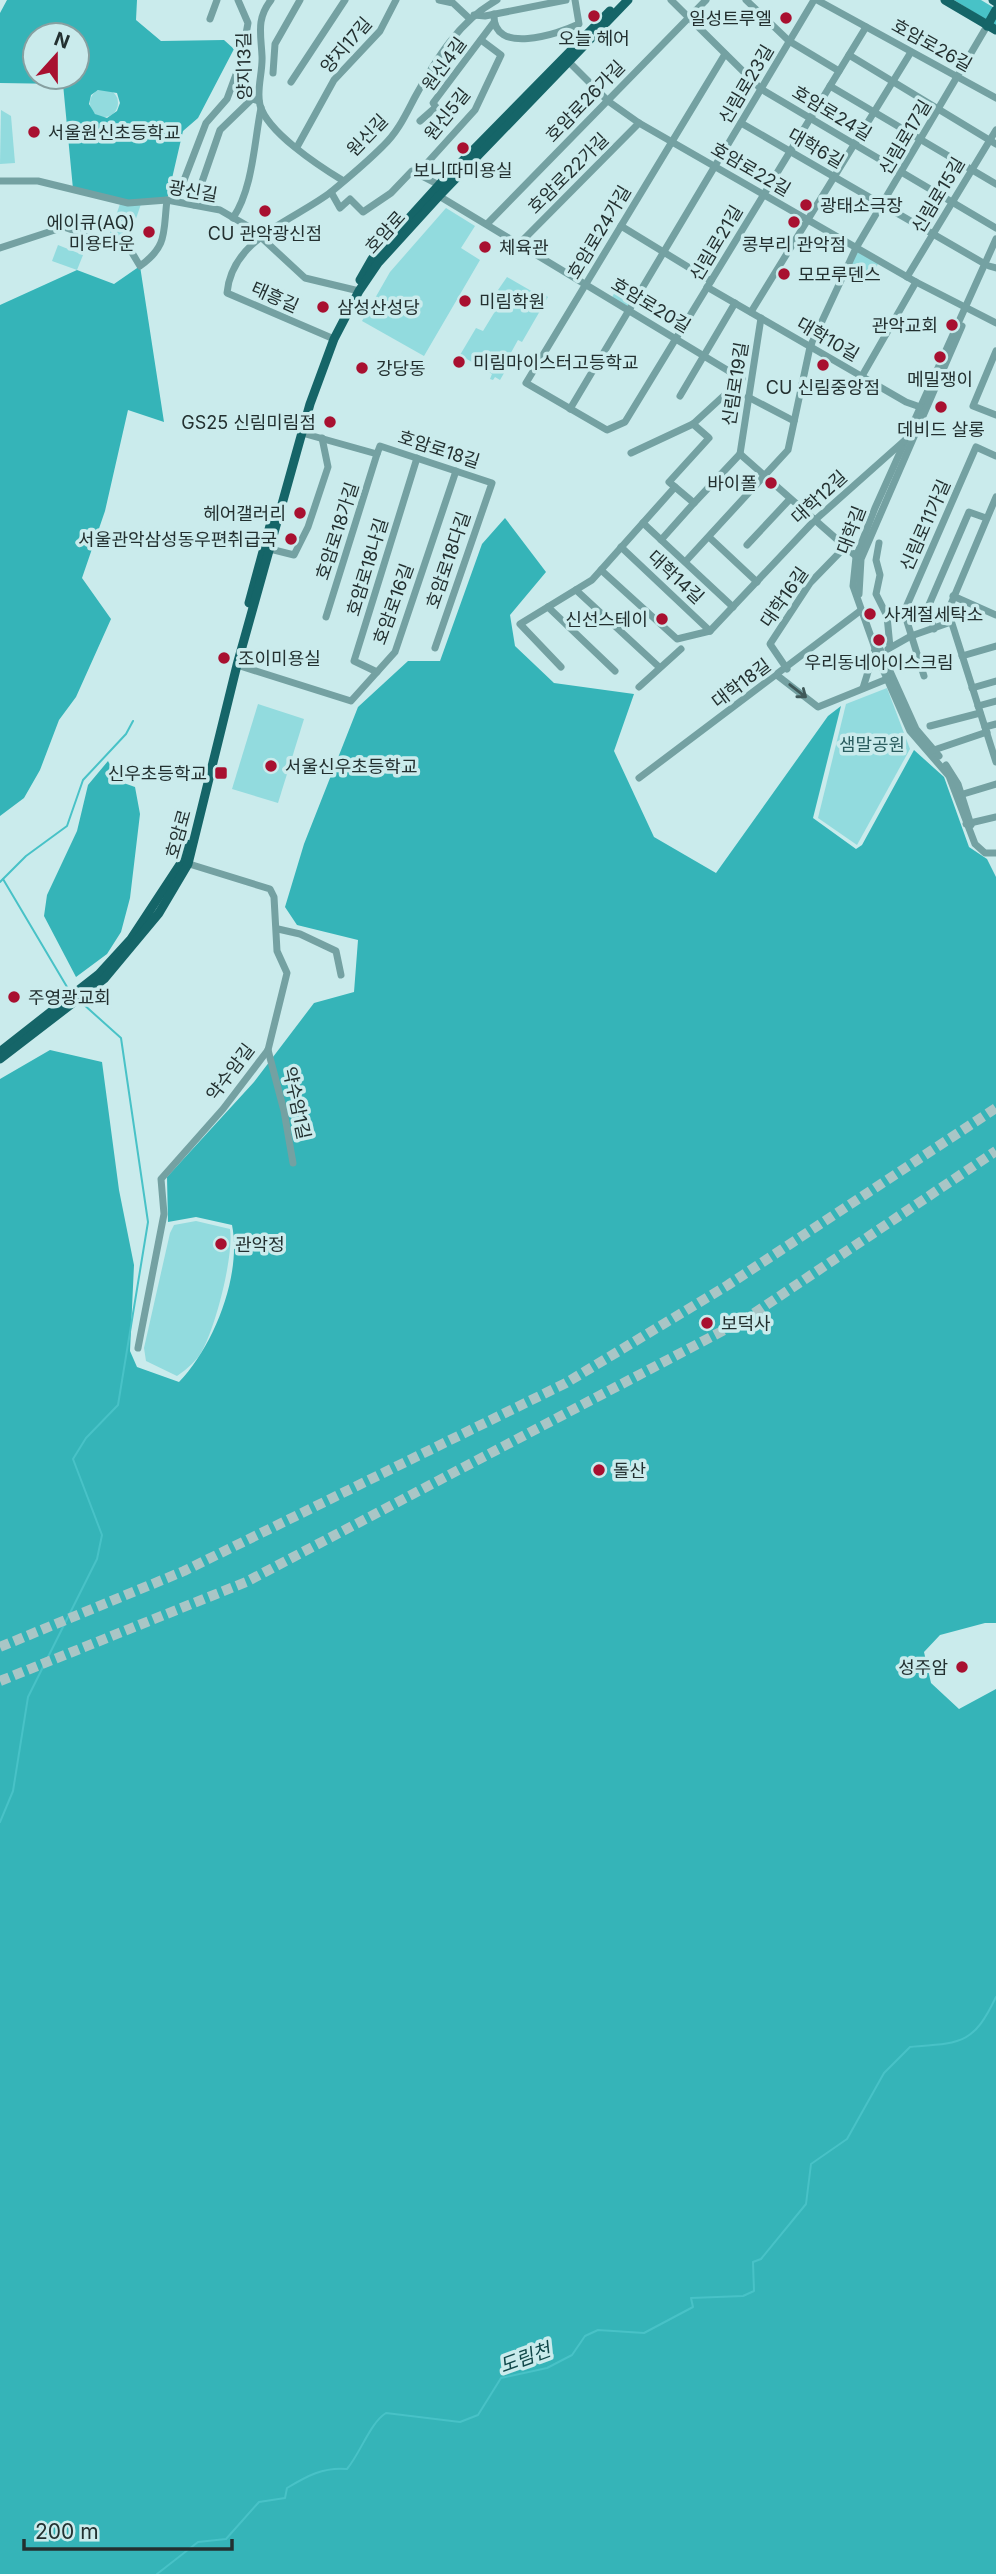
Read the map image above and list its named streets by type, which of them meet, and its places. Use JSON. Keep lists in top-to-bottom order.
{
  "streets": {
    "main road": ["호암로"],
    "street": [
      "양지17길",
      "호암로26길",
      "원신4길",
      "양지13길",
      "신림로23길",
      "호암로26가길",
      "호암로24길",
      "원신5길",
      "원신길",
      "신림로17길",
      "대학6길",
      "호암로22길",
      "호암로22가길",
      "광신길",
      "신림로15길",
      "호암로24가길",
      "신림로21길",
      "태흥길",
      "호암로20길",
      "대학10길",
      "신림로19길",
      "호암로18길",
      "대학12길",
      "신림로11가길",
      "대학길",
      "호암로18가길",
      "호암로18다길",
      "호암로18나길",
      "대학14길",
      "대학16길",
      "호암로16길",
      "대학18길",
      "약수암길",
      "약수암1길"
    ]
  },
  "crossings": [
    ["양지17길", "양지13길"],
    ["호암로26길", "신림로23길"],
    ["호암로26길", "신림로17길"],
    ["호암로26길", "신림로21길"],
    ["원신4길", "원신5길"],
    ["양지13길", "원신길"],
    ["신림로23길", "호암로24길"],
    ["신림로23길", "대학6길"],
    ["신림로23길", "호암로22길"],
    ["신림로23길", "호암로24가길"],
    ["신림로23길", "신림로21길"],
    ["신림로23길", "호암로20길"],
    ["호암로26가길", "호암로24길"],
    ["호암로26가길", "호암로22길"],
    ["호암로26가길", "호암로20길"],
    ["호암로24길", "신림로17길"],
    ["호암로24길", "신림로15길"],
    ["호암로24길", "호암로24가길"],
    ["호암로24길", "신림로21길"],
    ["원신5길", "호암로20길"],
    ["원신길", "광신길"],
    ["원신길", "태흥길"],
    ["신림로17길", "대학6길"],
    ["신림로17길", "호암로22길"],
    ["신림로17길", "대학10길"],
    ["신림로17길", "대학14길"],
    ["대학6길", "신림로15길"],
    ["대학6길", "신림로21길"],
    ["대학6길", "대학길"],
    ["호암로22길", "호암로22가길"],
    ["호암로22길", "신림로15길"],
    ["호암로22길", "호암로"],
    ["호암로22길", "호암로24가길"],
    ["호암로22길", "신림로21길"],
    ["호암로22길", "대학길"],
    ["호암로22가길", "호암로20길"],
    ["광신길", "호암로"],
    ["광신길", "태흥길"],
    ["호암로", "태흥길"],
    ["호암로", "호암로20길"],
    ["호암로", "호암로18길"],
    ["호암로", "호암로16길"],
    ["호암로", "약수암길"],
    ["호암로24가길", "신림로21길"],
    ["호암로24가길", "호암로20길"],
    ["신림로21길", "호암로20길"],
    ["신림로21길", "대학10길"],
    ["호암로20길", "신림로19길"],
    ["대학10길", "신림로19길"],
    ["대학10길", "대학길"],
    ["신림로19길", "대학14길"],
    ["호암로18길", "호암로18가길"],
    ["호암로18길", "호암로18다길"],
    ["호암로18길", "호암로18나길"],
    ["호암로18길", "호암로16길"],
    ["대학12길", "대학길"],
    ["대학12길", "대학14길"],
    ["대학길", "대학18길"],
    ["호암로18나길", "호암로16길"],
    ["대학16길", "대학18길"],
    ["약수암길", "약수암1길"]
  ],
  "water": ["도림천"],
  "parks": ["샘말공원"],
  "places": {
    "other": [
      "오늘 헤어",
      "일성트루엘",
      "서울원신초등학교",
      "보니따미용실",
      "광태소극장",
      "CU 관악광신점",
      "콩부리 관악점",
      "에이큐(AQ) 미용타운",
      "체육관",
      "모모루덴스",
      "미림학원",
      "삼성산성당",
      "관악교회",
      "메밀쟁이",
      "미림마이스터고등학교",
      "CU 신림중앙점",
      "강당동",
      "데비드 살롱",
      "GS25 신림미림점",
      "바이폴",
      "헤어갤러리",
      "서울관악삼성동우편취급국",
      "사계절세탁소",
      "신선스테이",
      "우리동네아이스크림",
      "조이미용실",
      "서울신우초등학교",
      "주영광교회",
      "관악정",
      "보덕사",
      "돌산",
      "성주암"
    ],
    "transit": ["신우초등학교"]
  },
  "scale_bar": "200 m",
  "north": "top"
}
